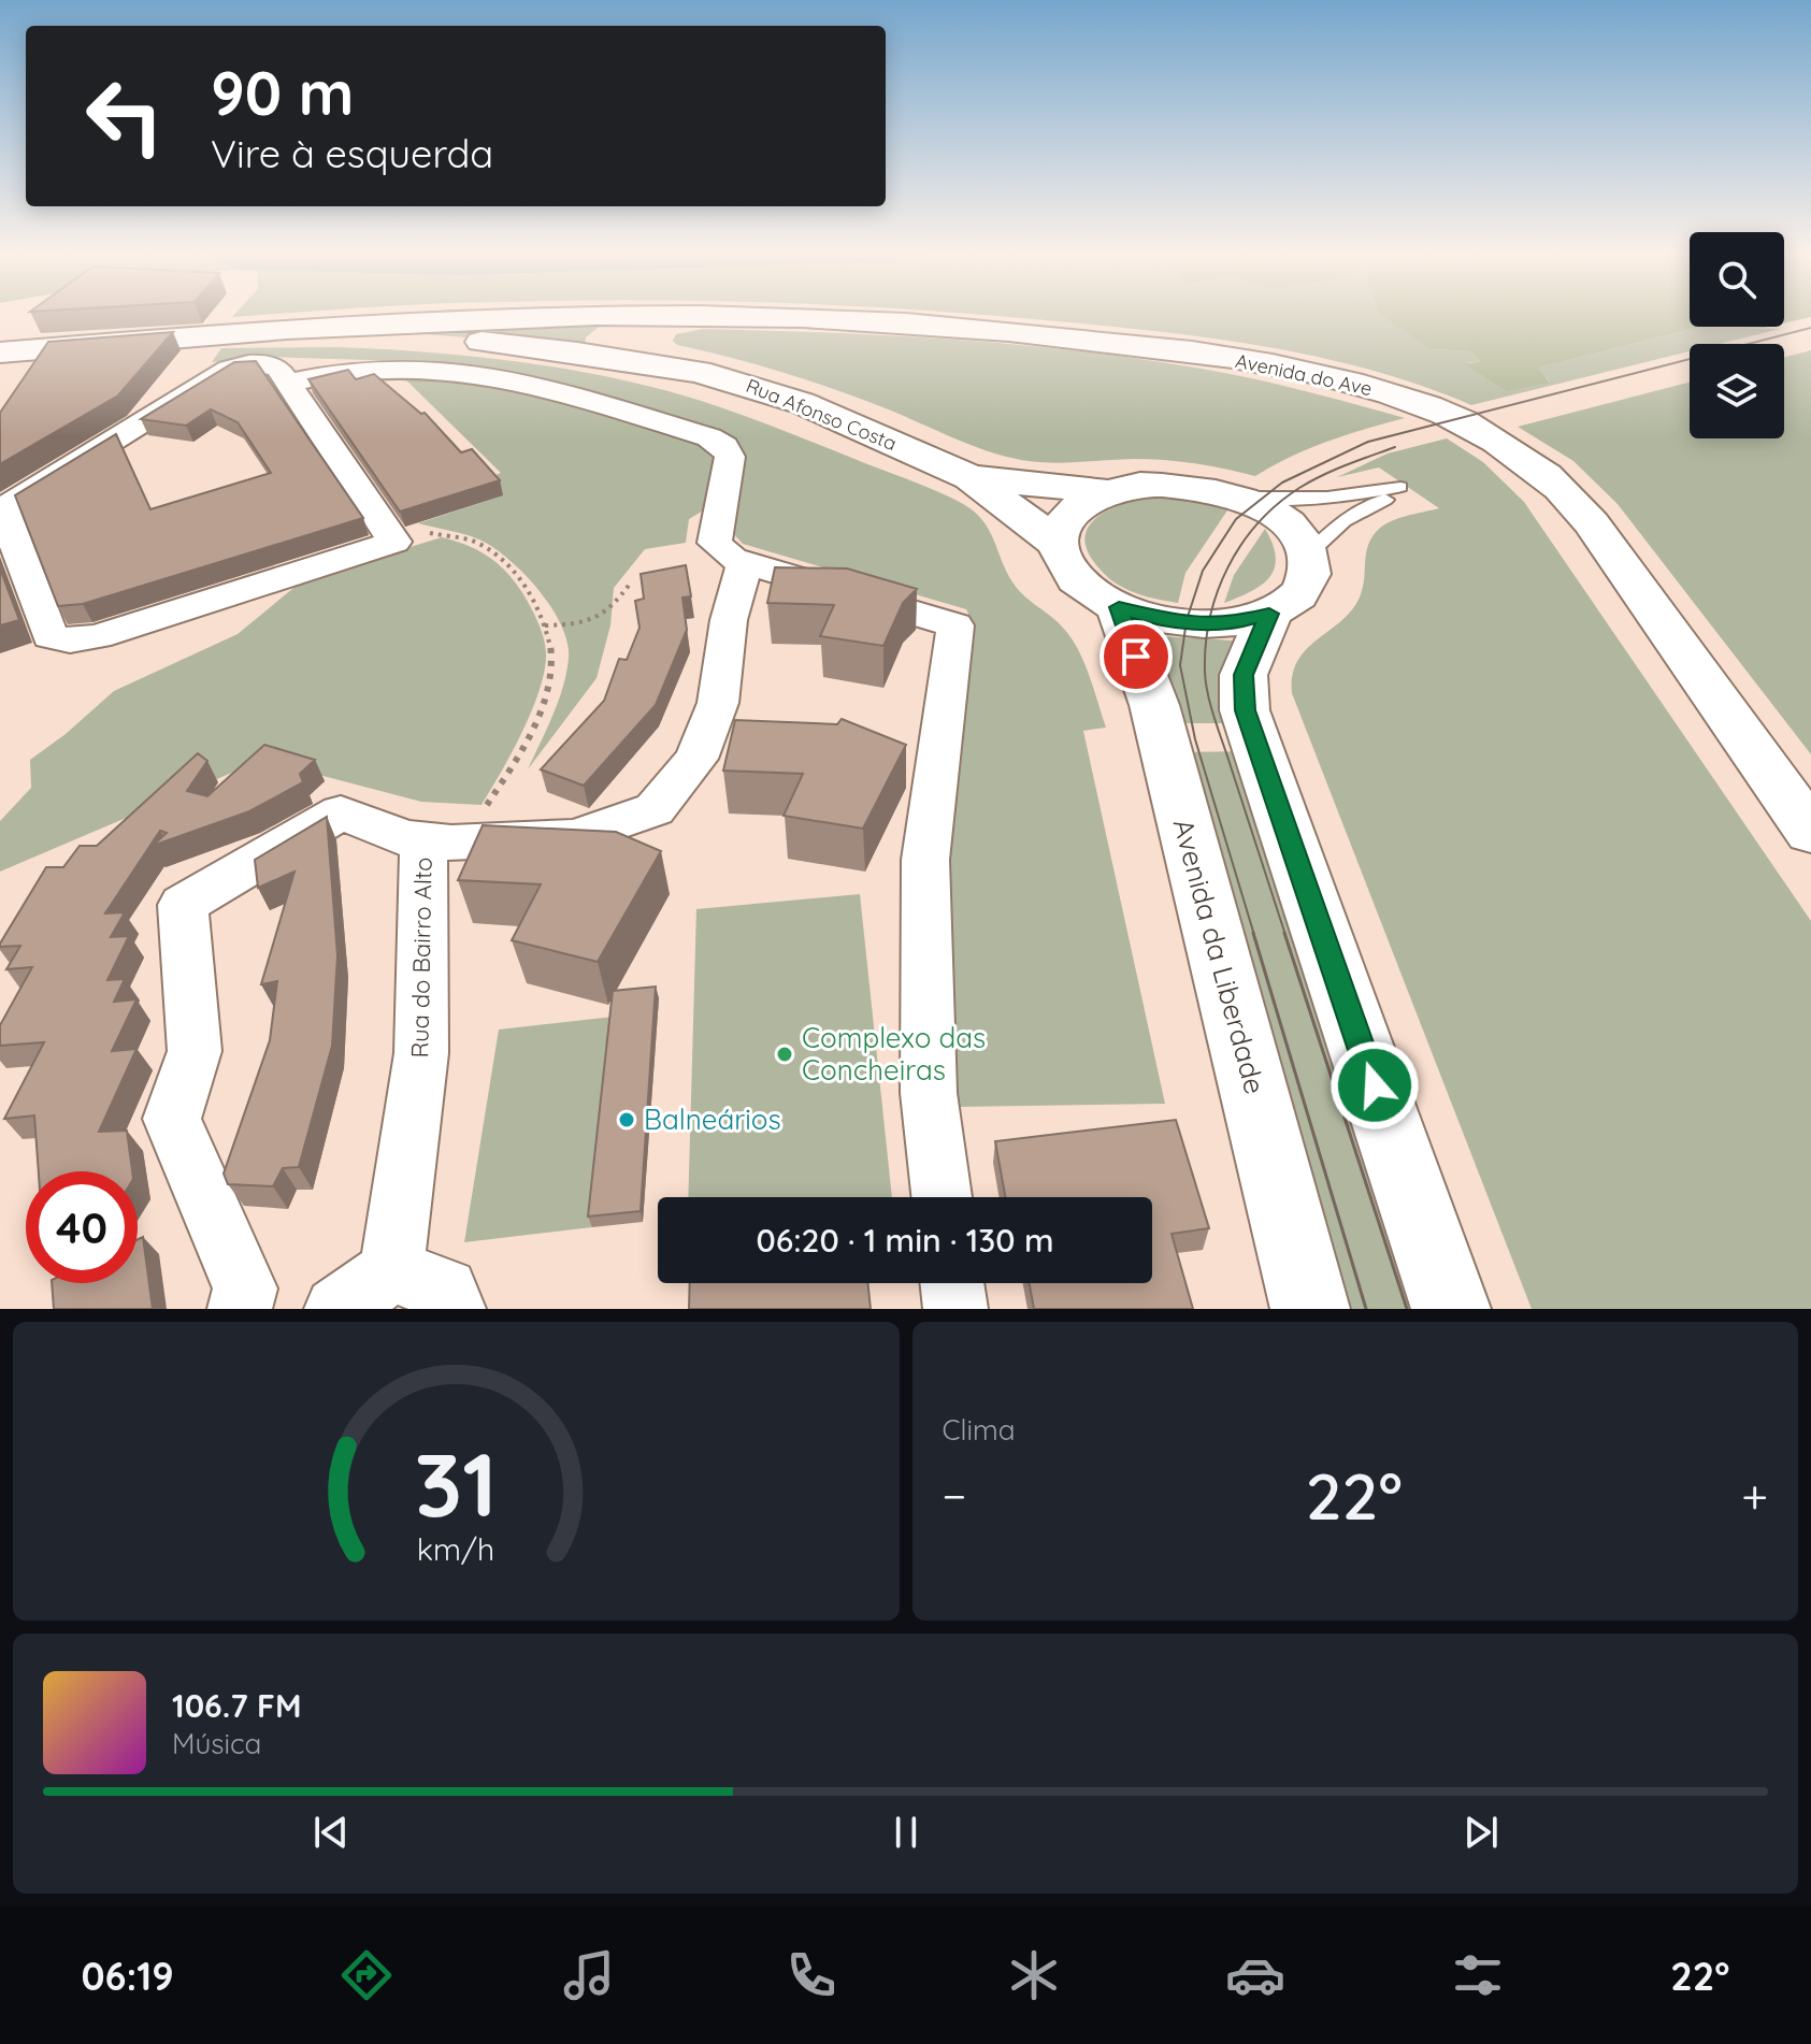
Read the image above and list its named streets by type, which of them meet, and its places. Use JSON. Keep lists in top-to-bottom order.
{
  "streets": {
    "street": [
      "Avenida do Ave",
      "Rua Afonso Costa",
      "Avenida da Liberdade",
      "Rua do Bairro Alto"
    ]
  },
  "crossings": [
    ["Avenida do Ave", "Rua Afonso Costa"],
    ["Rua Afonso Costa", "Avenida da Liberdade"]
  ],
  "places": ["Complexo das Concheiras", "Balneários"],
  "page": {
    "turn": ["90 m", "Vire à esquerda"],
    "limit": "40",
    "trip": "06:20 · 1 min · 130 m",
    "tile": "Clima",
    "heat": ["−", "22°", "+"],
    "song": ["106.7 FM", "Música"],
    "tabs": ["06:19", "22°"],
    "gauge": ["31", "km/h"]
  }
}
